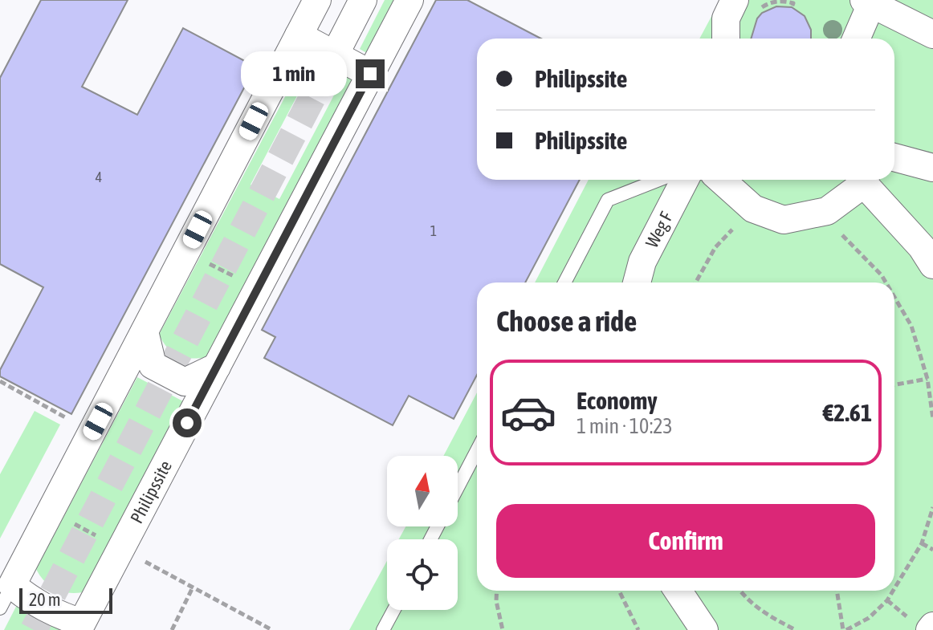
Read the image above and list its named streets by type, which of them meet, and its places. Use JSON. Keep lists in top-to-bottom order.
{
  "streets": {
    "street": ["Weg F", "Philipssite"]
  },
  "house_numbers": ["4", "1"],
  "scale_bar": "20 m",
  "north": "top",
  "page": {
    "banner": ["Philipssite", "Philipssite"],
    "bubble": "1 min",
    "heading": "Choose a ride",
    "list": [
      {
        "name": "Economy",
        "note": "1 min · 10:23",
        "value": "€2.61"
      }
    ],
    "buttons": "Confirm",
    "scale": "20 m"
  }
}
